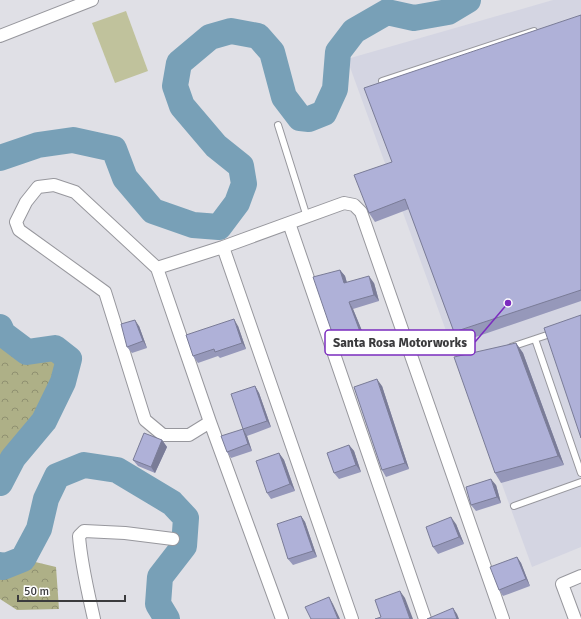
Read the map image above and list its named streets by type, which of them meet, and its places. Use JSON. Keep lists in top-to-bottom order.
{
  "places": ["Santa Rosa Motorworks"],
  "scale_bar": "50 m"
}
